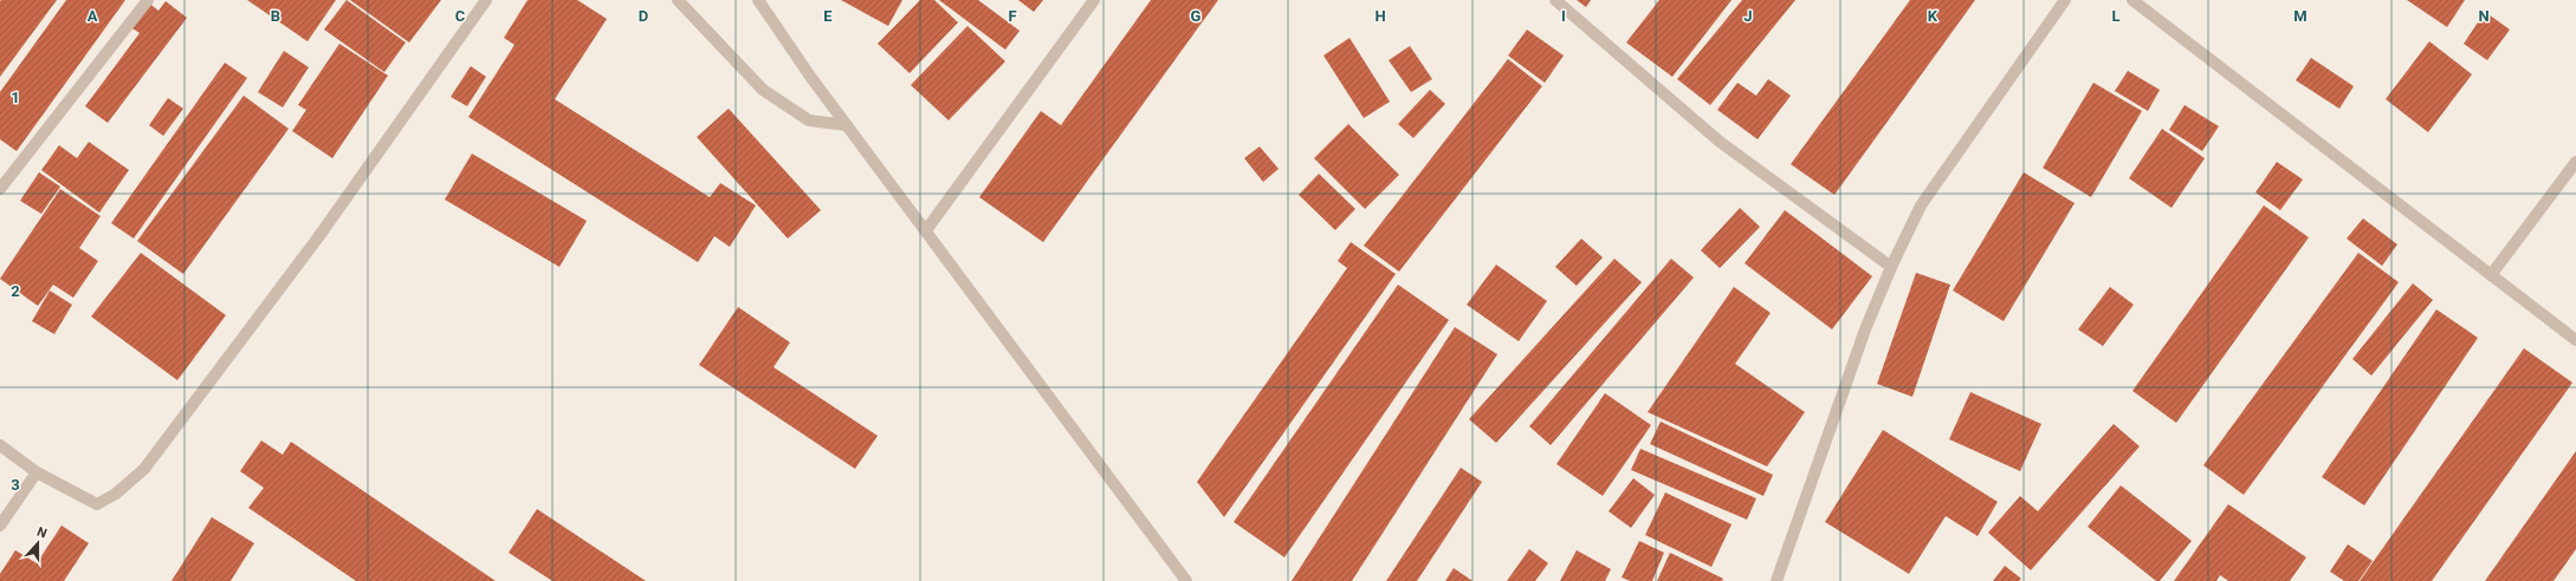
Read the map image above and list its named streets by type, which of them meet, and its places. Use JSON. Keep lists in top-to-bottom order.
{
  "north": "top",
  "grid": {
    "columns": [
      "A",
      "B",
      "C",
      "D",
      "E",
      "F",
      "G",
      "H",
      "I",
      "J",
      "K",
      "L",
      "M",
      "N"
    ],
    "rows": ["1", "2", "3"]
  }
}
